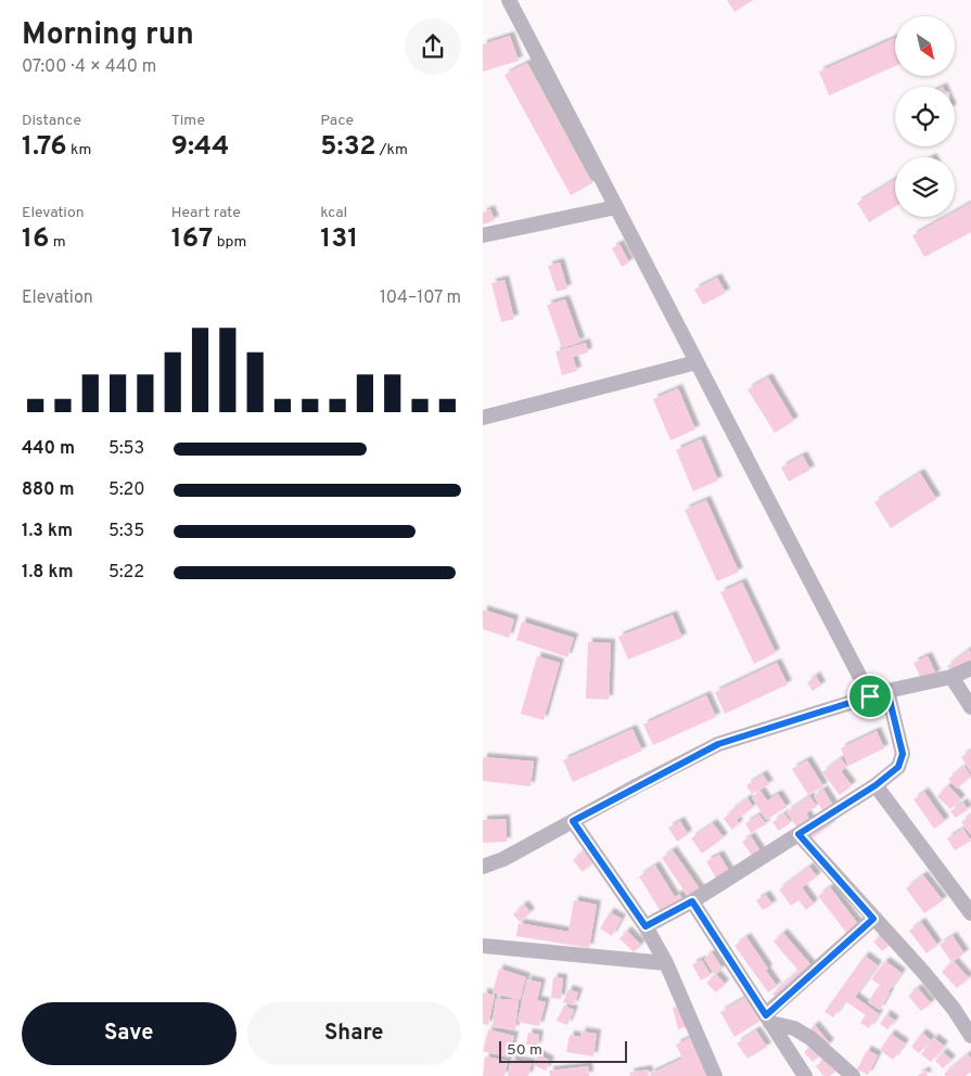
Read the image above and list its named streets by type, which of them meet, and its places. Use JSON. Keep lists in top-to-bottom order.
{
  "scale_bar": "50 m",
  "north": "bottom right",
  "page": {
    "heading": ["Morning run", "07:00 · 4 × 440 m"],
    "stats": [
      ["Distance", "1.76 km"],
      ["Time", "9:44"],
      ["Pace", "5:32 /km"],
      ["Elevation", "16 m"],
      ["Heart rate", "167 bpm"],
      ["kcal", "131"]
    ],
    "chart": ["Elevation", "104–107 m"],
    "list": [
      {
        "name": "440 m",
        "note": "5:53"
      },
      {
        "name": "880 m",
        "note": "5:20"
      },
      {
        "name": "1.3 km",
        "note": "5:35"
      },
      {
        "name": "1.8 km",
        "note": "5:22"
      }
    ],
    "buttons": ["Save", "Share"],
    "scale": "50 m"
  }
}
